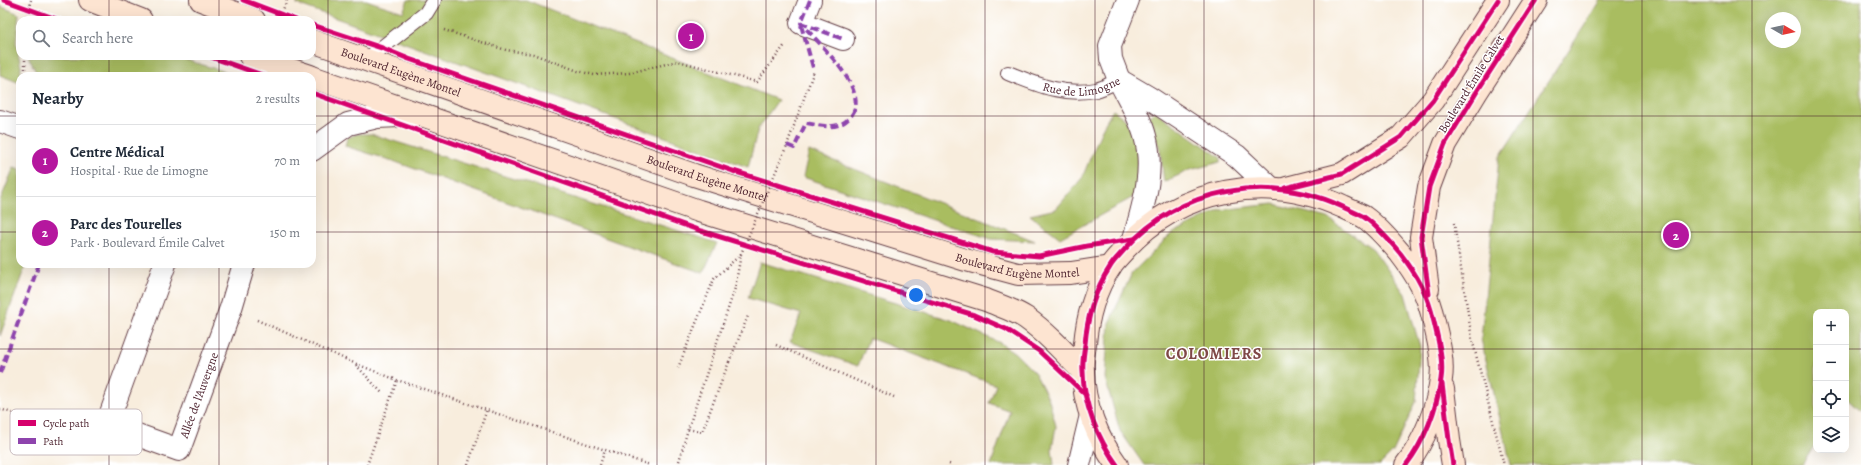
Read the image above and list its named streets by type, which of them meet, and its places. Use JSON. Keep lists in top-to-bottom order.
{
  "streets": {
    "main road": ["Boulevard Eugène Montel", "Boulevard Émile Calvet"],
    "street": ["Rue de Limogne", "Allée de l'Auvergne"]
  },
  "districts": ["COLOMIERS"],
  "legend": ["Cycle path", "Path"],
  "north": "right",
  "page": {
    "search": "Search here",
    "pins": ["1", "2"],
    "heading": ["Nearby", "2 results"],
    "list": [
      {
        "mark": "1",
        "name": "Centre Médical",
        "note": "Hospital · Rue de Limogne",
        "value": "70 m"
      },
      {
        "mark": "2",
        "name": "Parc des Tourelles",
        "note": "Park · Boulevard Émile Calvet",
        "value": "150 m"
      }
    ],
    "map_buttons": ["+", "−"]
  }
}
